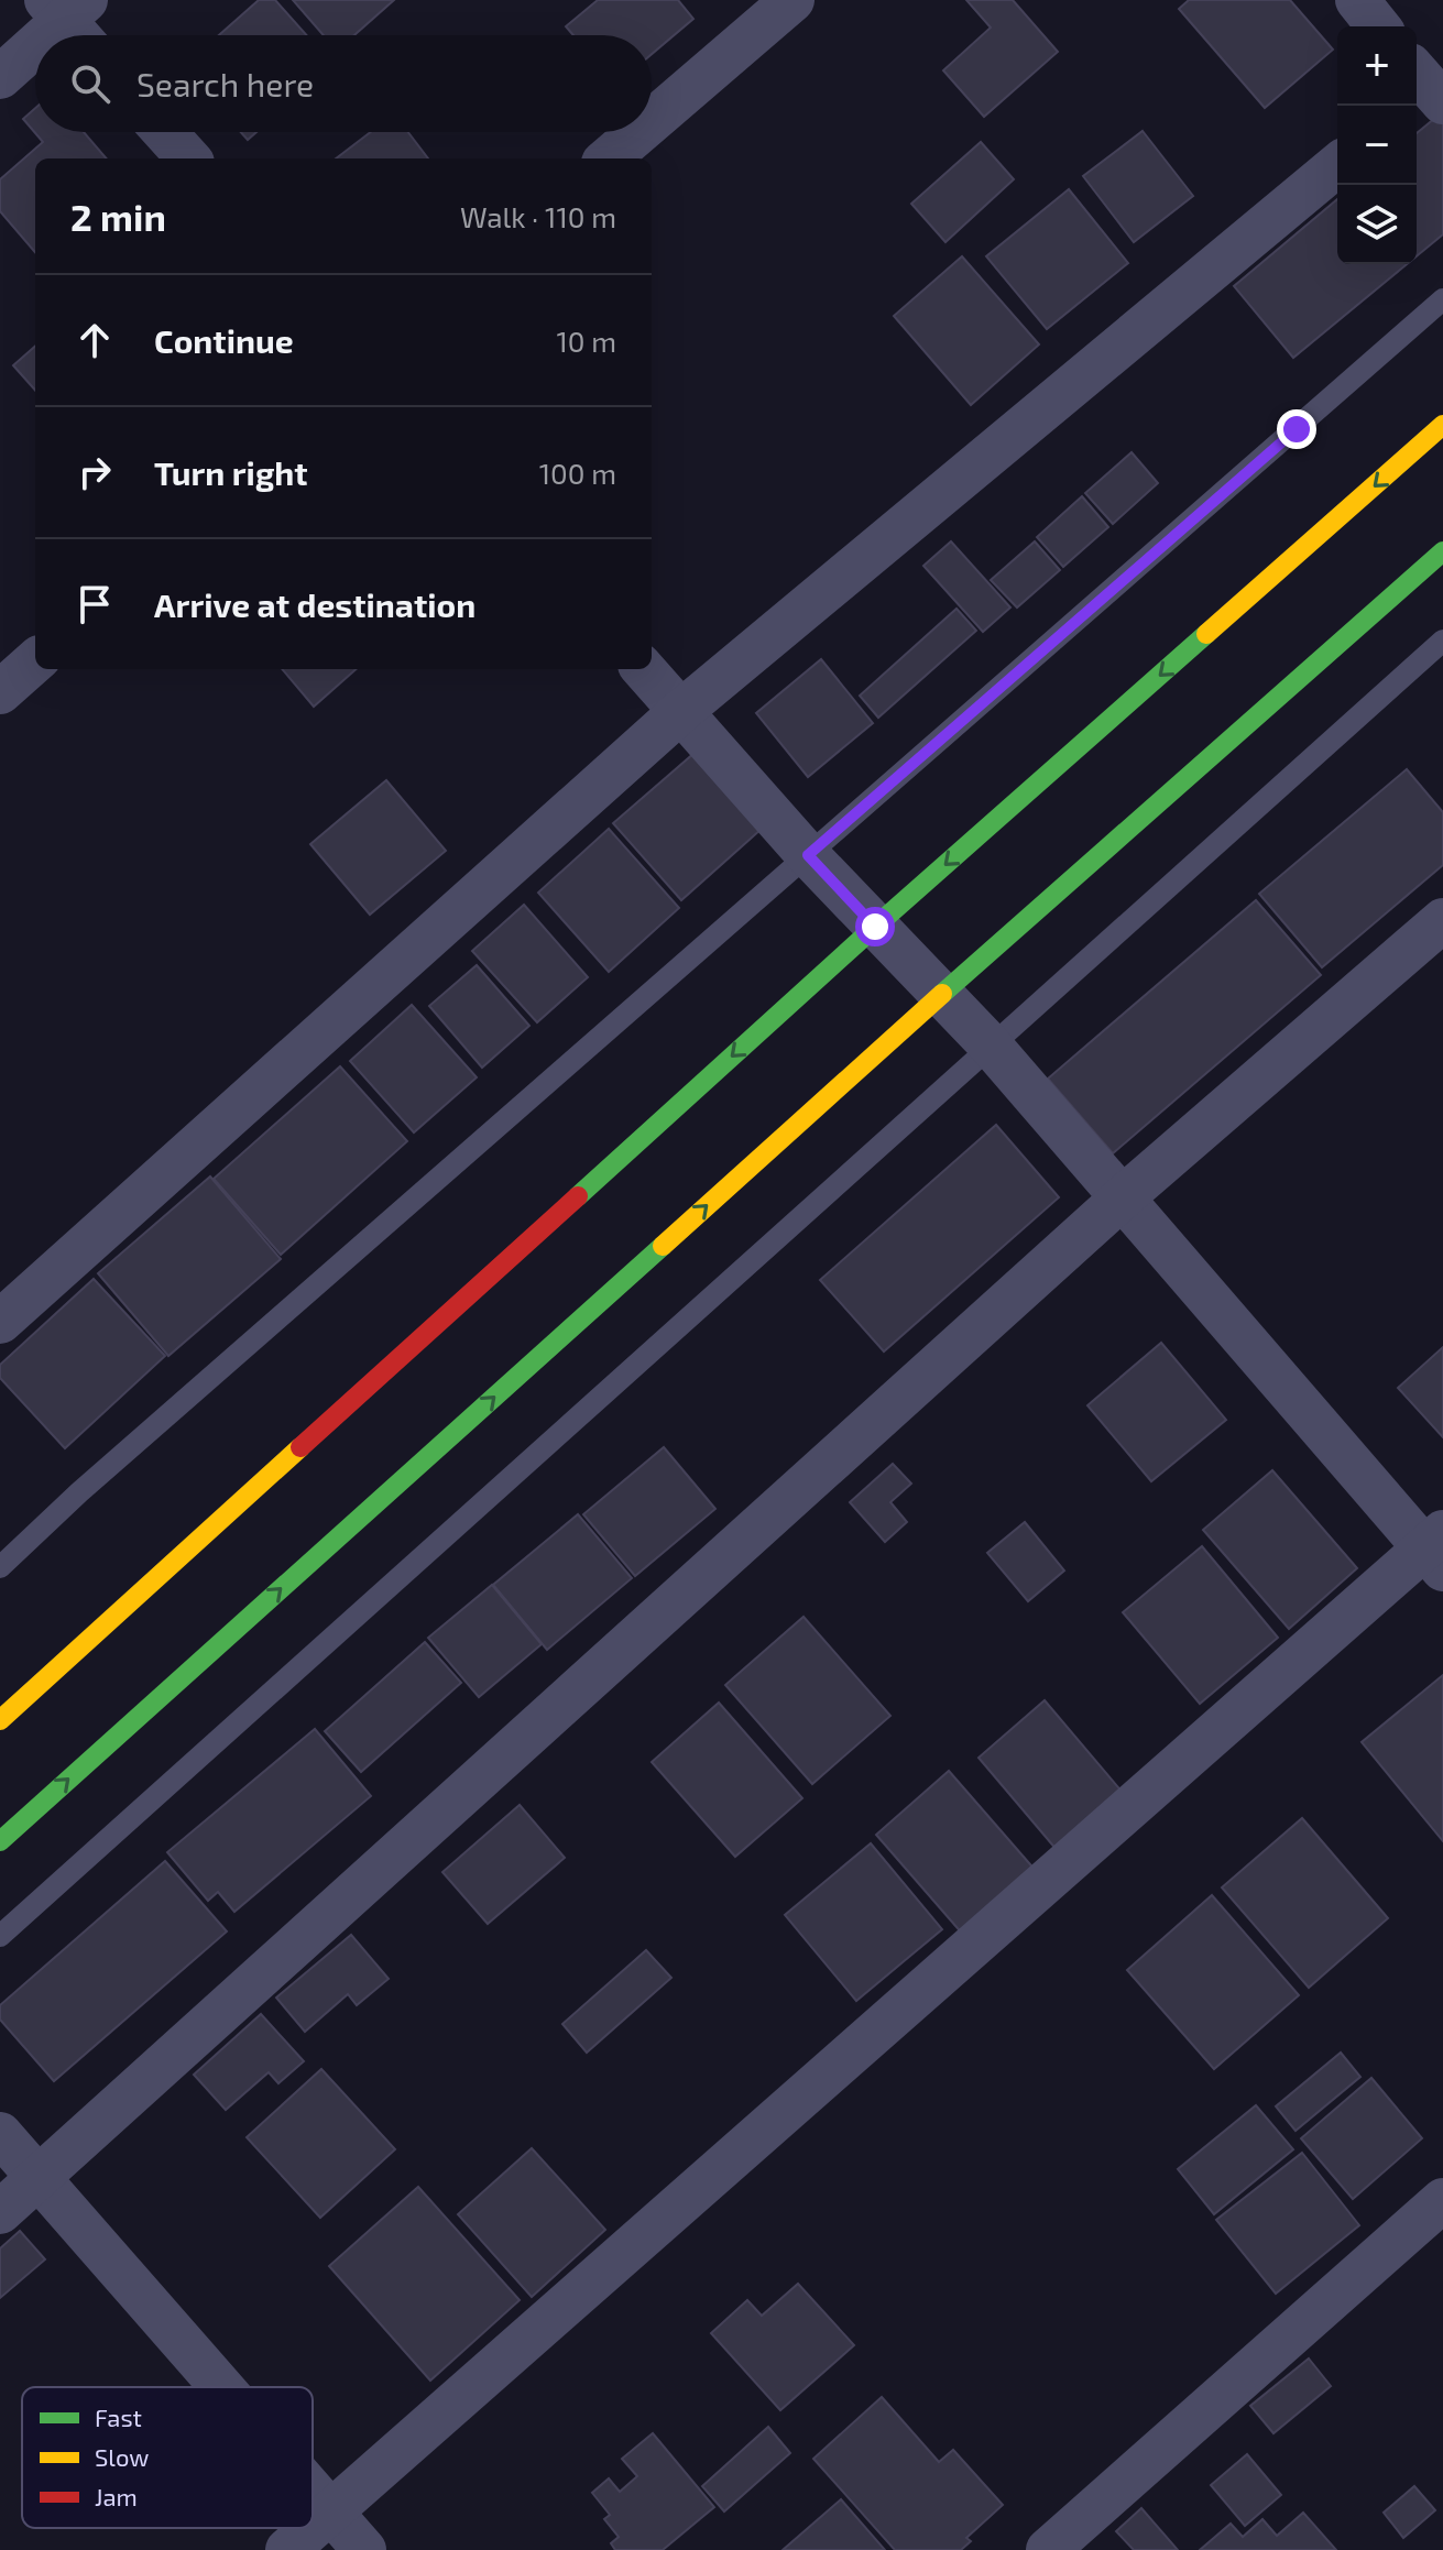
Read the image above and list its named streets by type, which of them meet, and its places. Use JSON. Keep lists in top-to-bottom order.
{
  "legend": ["Fast", "Slow", "Jam"],
  "page": {
    "map_buttons": ["+", "−"],
    "search": "Search here",
    "heading": ["2 min", "Walk · 110 m"],
    "list": [
      ["Continue", "10 m"],
      ["Turn right", "100 m"],
      "Arrive at destination"
    ]
  }
}
